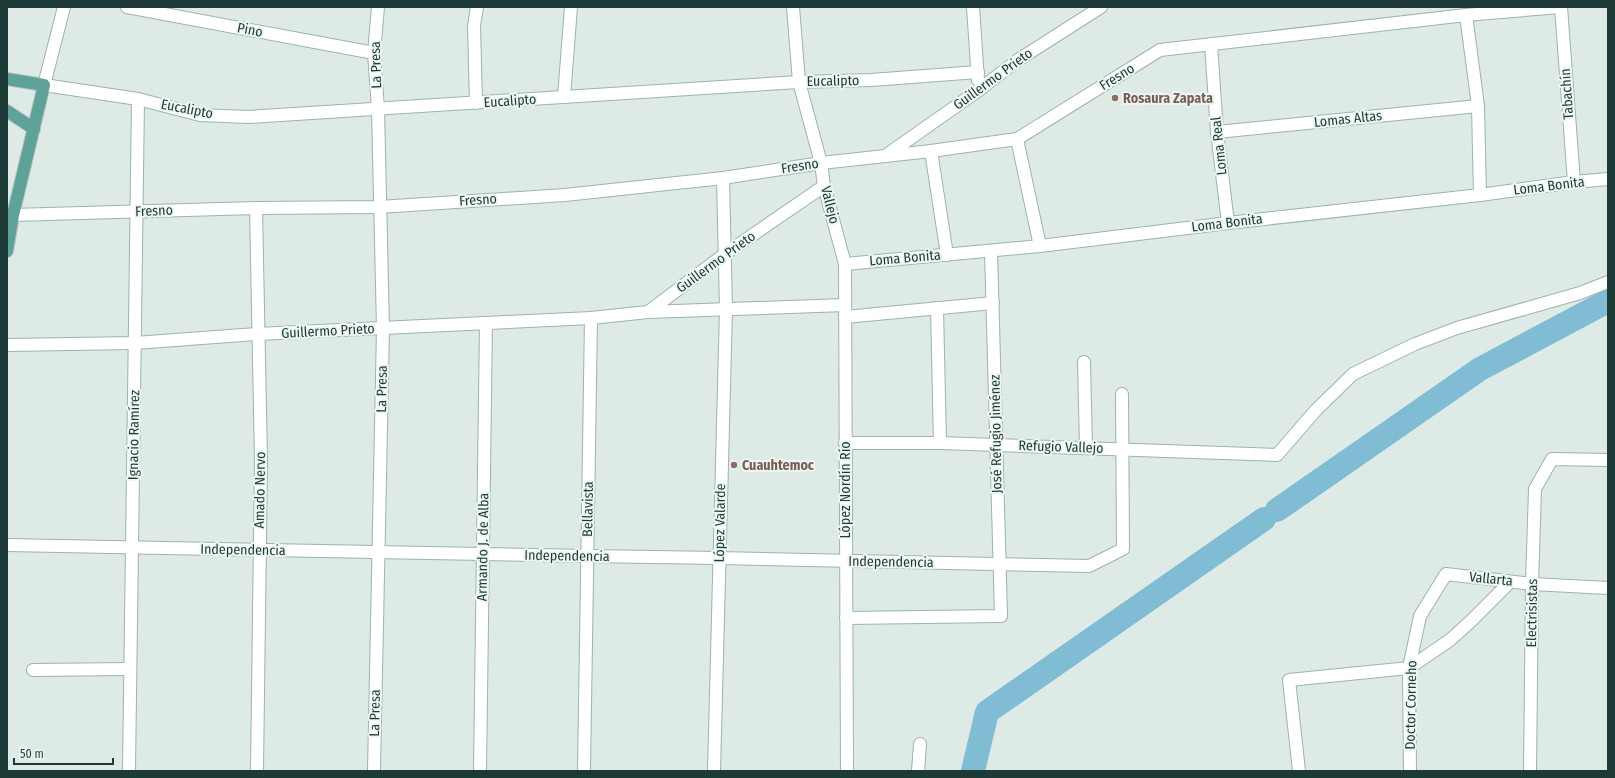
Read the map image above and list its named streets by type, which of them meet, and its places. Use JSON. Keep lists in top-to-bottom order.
{
  "streets": {
    "street": [
      "Pino",
      "La Presa",
      "Fresno",
      "Guillermo Prieto",
      "Eucalipto",
      "Tabachín",
      "Lomas Altas",
      "Loma Real",
      "Loma Bonita",
      "Vallejo",
      "José Refugio Jiménez",
      "Ignacio Ramírez",
      "Refugio Vallejo",
      "Amado Nervo",
      "López Nordín Río",
      "Bellavista",
      "López Valarde",
      "Armando J. de Alba",
      "Independencia",
      "Vallarta",
      "Electrisistas",
      "Doctor Corneho"
    ]
  },
  "crossings": [
    ["Pino", "La Presa"],
    ["La Presa", "Fresno"],
    ["La Presa", "Guillermo Prieto"],
    ["La Presa", "Eucalipto"],
    ["La Presa", "Independencia"],
    ["Fresno", "Guillermo Prieto"],
    ["Fresno", "Tabachín"],
    ["Fresno", "Loma Real"],
    ["Fresno", "Vallejo"],
    ["Fresno", "Ignacio Ramírez"],
    ["Fresno", "Amado Nervo"],
    ["Fresno", "López Valarde"],
    ["Guillermo Prieto", "Vallejo"],
    ["Guillermo Prieto", "José Refugio Jiménez"],
    ["Guillermo Prieto", "Ignacio Ramírez"],
    ["Guillermo Prieto", "Amado Nervo"],
    ["Guillermo Prieto", "López Nordín Río"],
    ["Guillermo Prieto", "Bellavista"],
    ["Guillermo Prieto", "López Valarde"],
    ["Guillermo Prieto", "Armando J. de Alba"],
    ["Eucalipto", "Vallejo"],
    ["Eucalipto", "Ignacio Ramírez"],
    ["Tabachín", "Loma Bonita"],
    ["Lomas Altas", "Loma Real"],
    ["Loma Real", "Loma Bonita"],
    ["Loma Bonita", "Vallejo"],
    ["Loma Bonita", "José Refugio Jiménez"],
    ["Vallejo", "López Nordín Río"],
    ["José Refugio Jiménez", "Refugio Vallejo"],
    ["José Refugio Jiménez", "López Nordín Río"],
    ["José Refugio Jiménez", "Independencia"],
    ["Ignacio Ramírez", "Independencia"],
    ["Refugio Vallejo", "López Nordín Río"],
    ["Refugio Vallejo", "Independencia"],
    ["Amado Nervo", "Independencia"],
    ["López Nordín Río", "Independencia"],
    ["Bellavista", "Independencia"],
    ["López Valarde", "Independencia"],
    ["Armando J. de Alba", "Independencia"],
    ["Vallarta", "Electrisistas"],
    ["Vallarta", "Doctor Corneho"]
  ],
  "places": ["Rosaura Zapata", "Cuauhtemoc"],
  "scale_bar": "50 m"
}
